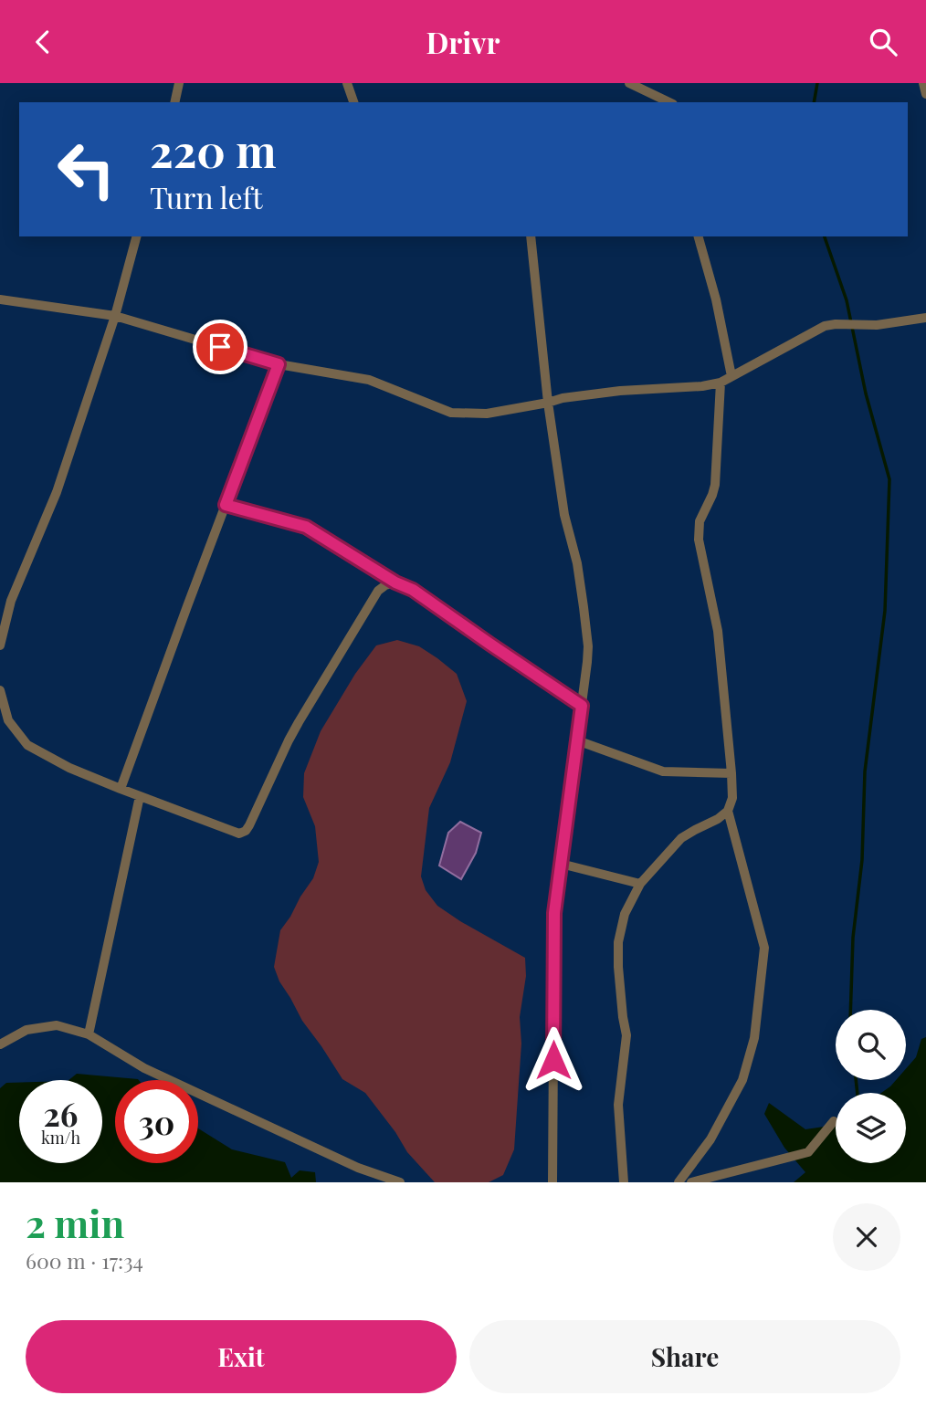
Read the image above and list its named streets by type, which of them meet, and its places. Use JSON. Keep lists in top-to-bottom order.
{
  "page": {
    "header": "Drivr",
    "turn": ["220 m", "Turn left"],
    "speed": "26 km/h",
    "limit": "30",
    "heading": ["2 min", "600 m · 17:34"],
    "buttons": ["Exit", "Share"]
  }
}
